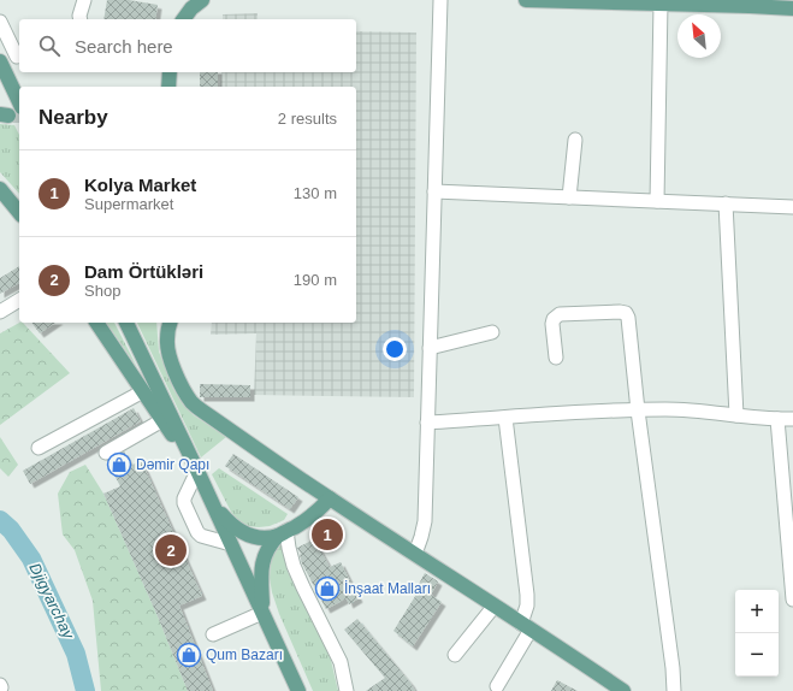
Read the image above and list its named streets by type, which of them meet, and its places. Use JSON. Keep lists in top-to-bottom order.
{
  "water": ["Djigyarchay"],
  "places": {
    "shop": ["Dəmir Qapı", "İnşaat Malları", "Qum Bazarı"]
  },
  "north": "top left",
  "page": {
    "search": "Search here",
    "heading": ["Nearby", "2 results"],
    "list": [
      {
        "mark": "1",
        "name": "Kolya Market",
        "note": "Supermarket",
        "value": "130 m"
      },
      {
        "mark": "2",
        "name": "Dam Örtükləri",
        "note": "Shop",
        "value": "190 m"
      }
    ],
    "pins": ["1", "2"],
    "map_buttons": ["+", "−"]
  }
}
